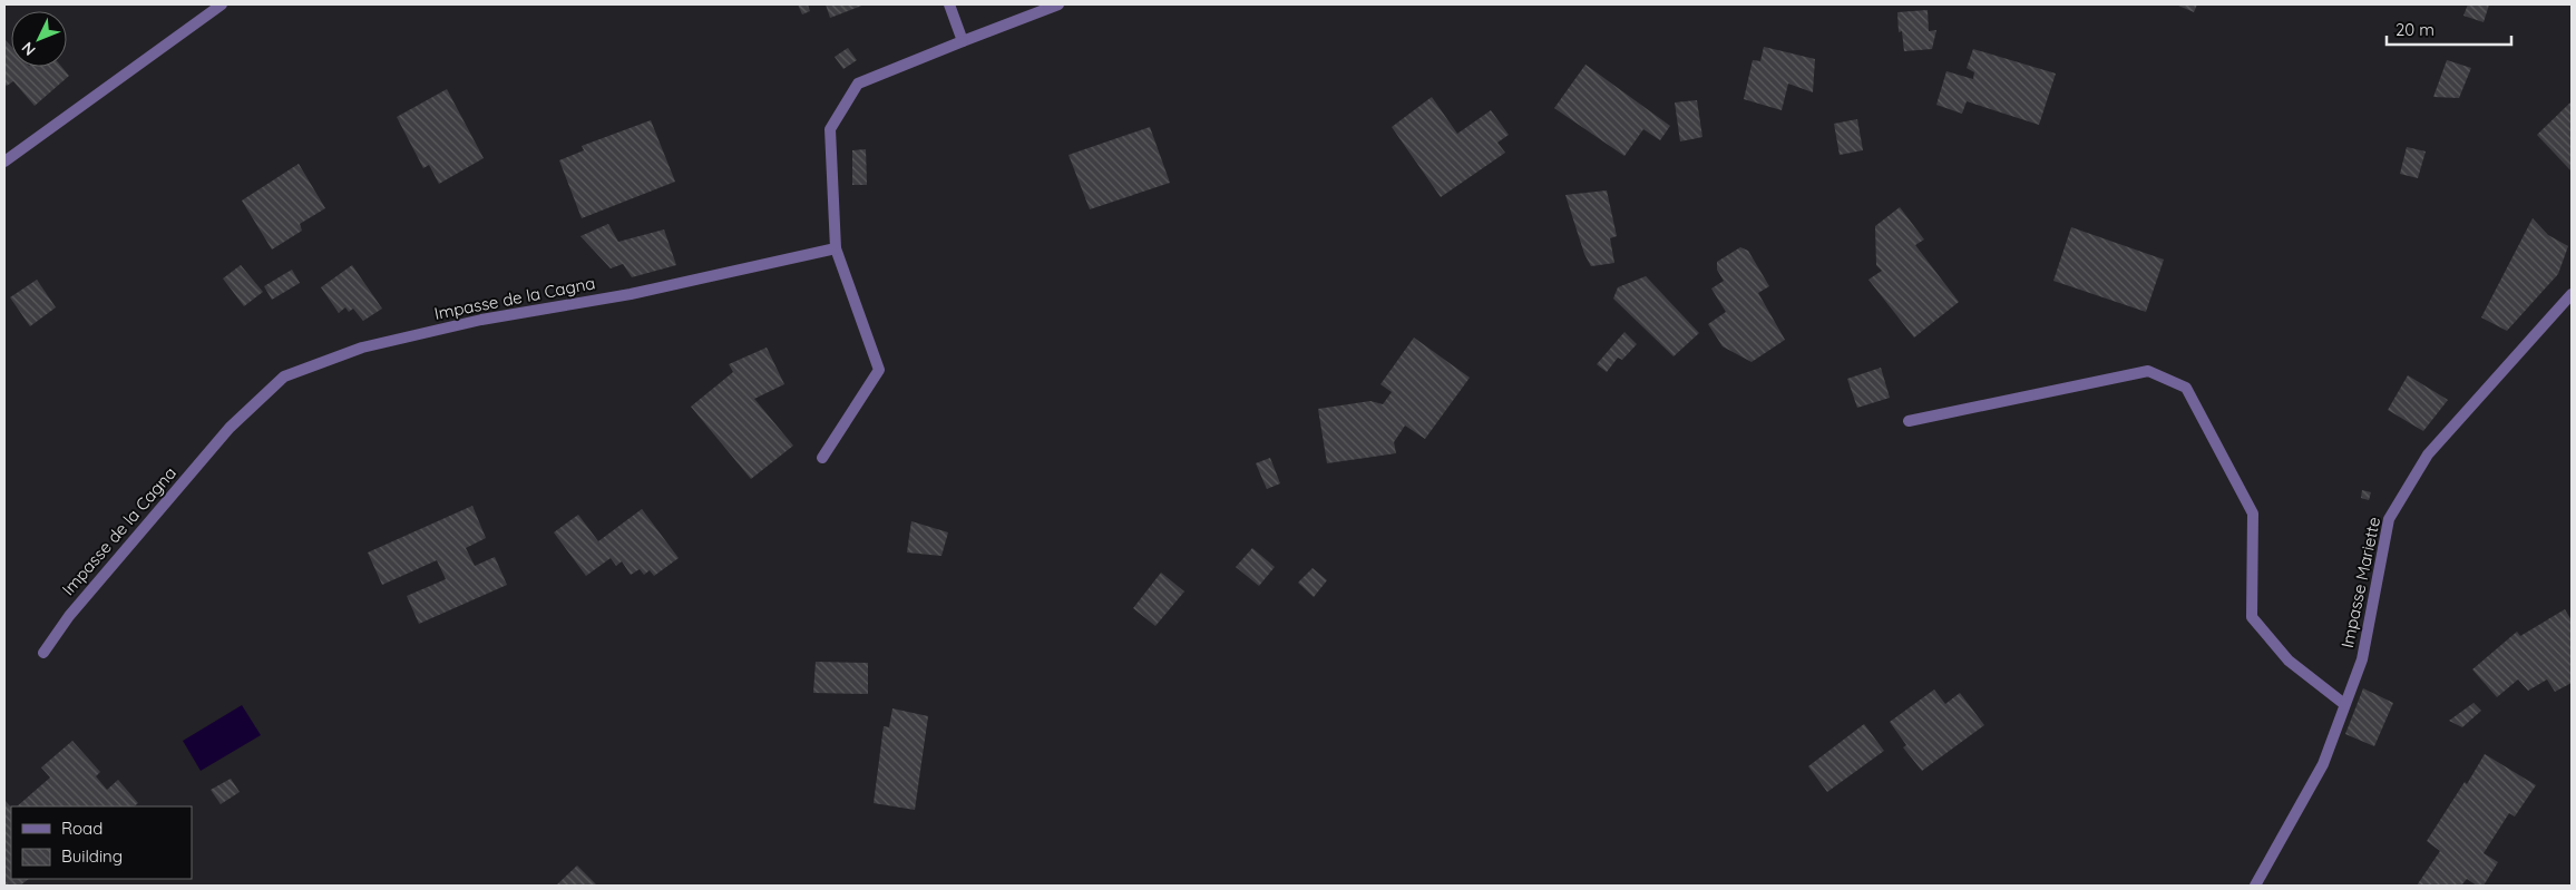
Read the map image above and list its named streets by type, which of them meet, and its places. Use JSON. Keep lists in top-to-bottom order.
{
  "streets": {
    "street": ["Impasse de la Cagna", "Impasse Mariette"]
  },
  "legend": ["Road", "Building"],
  "scale_bar": "20 m",
  "north": "bottom left"
}
